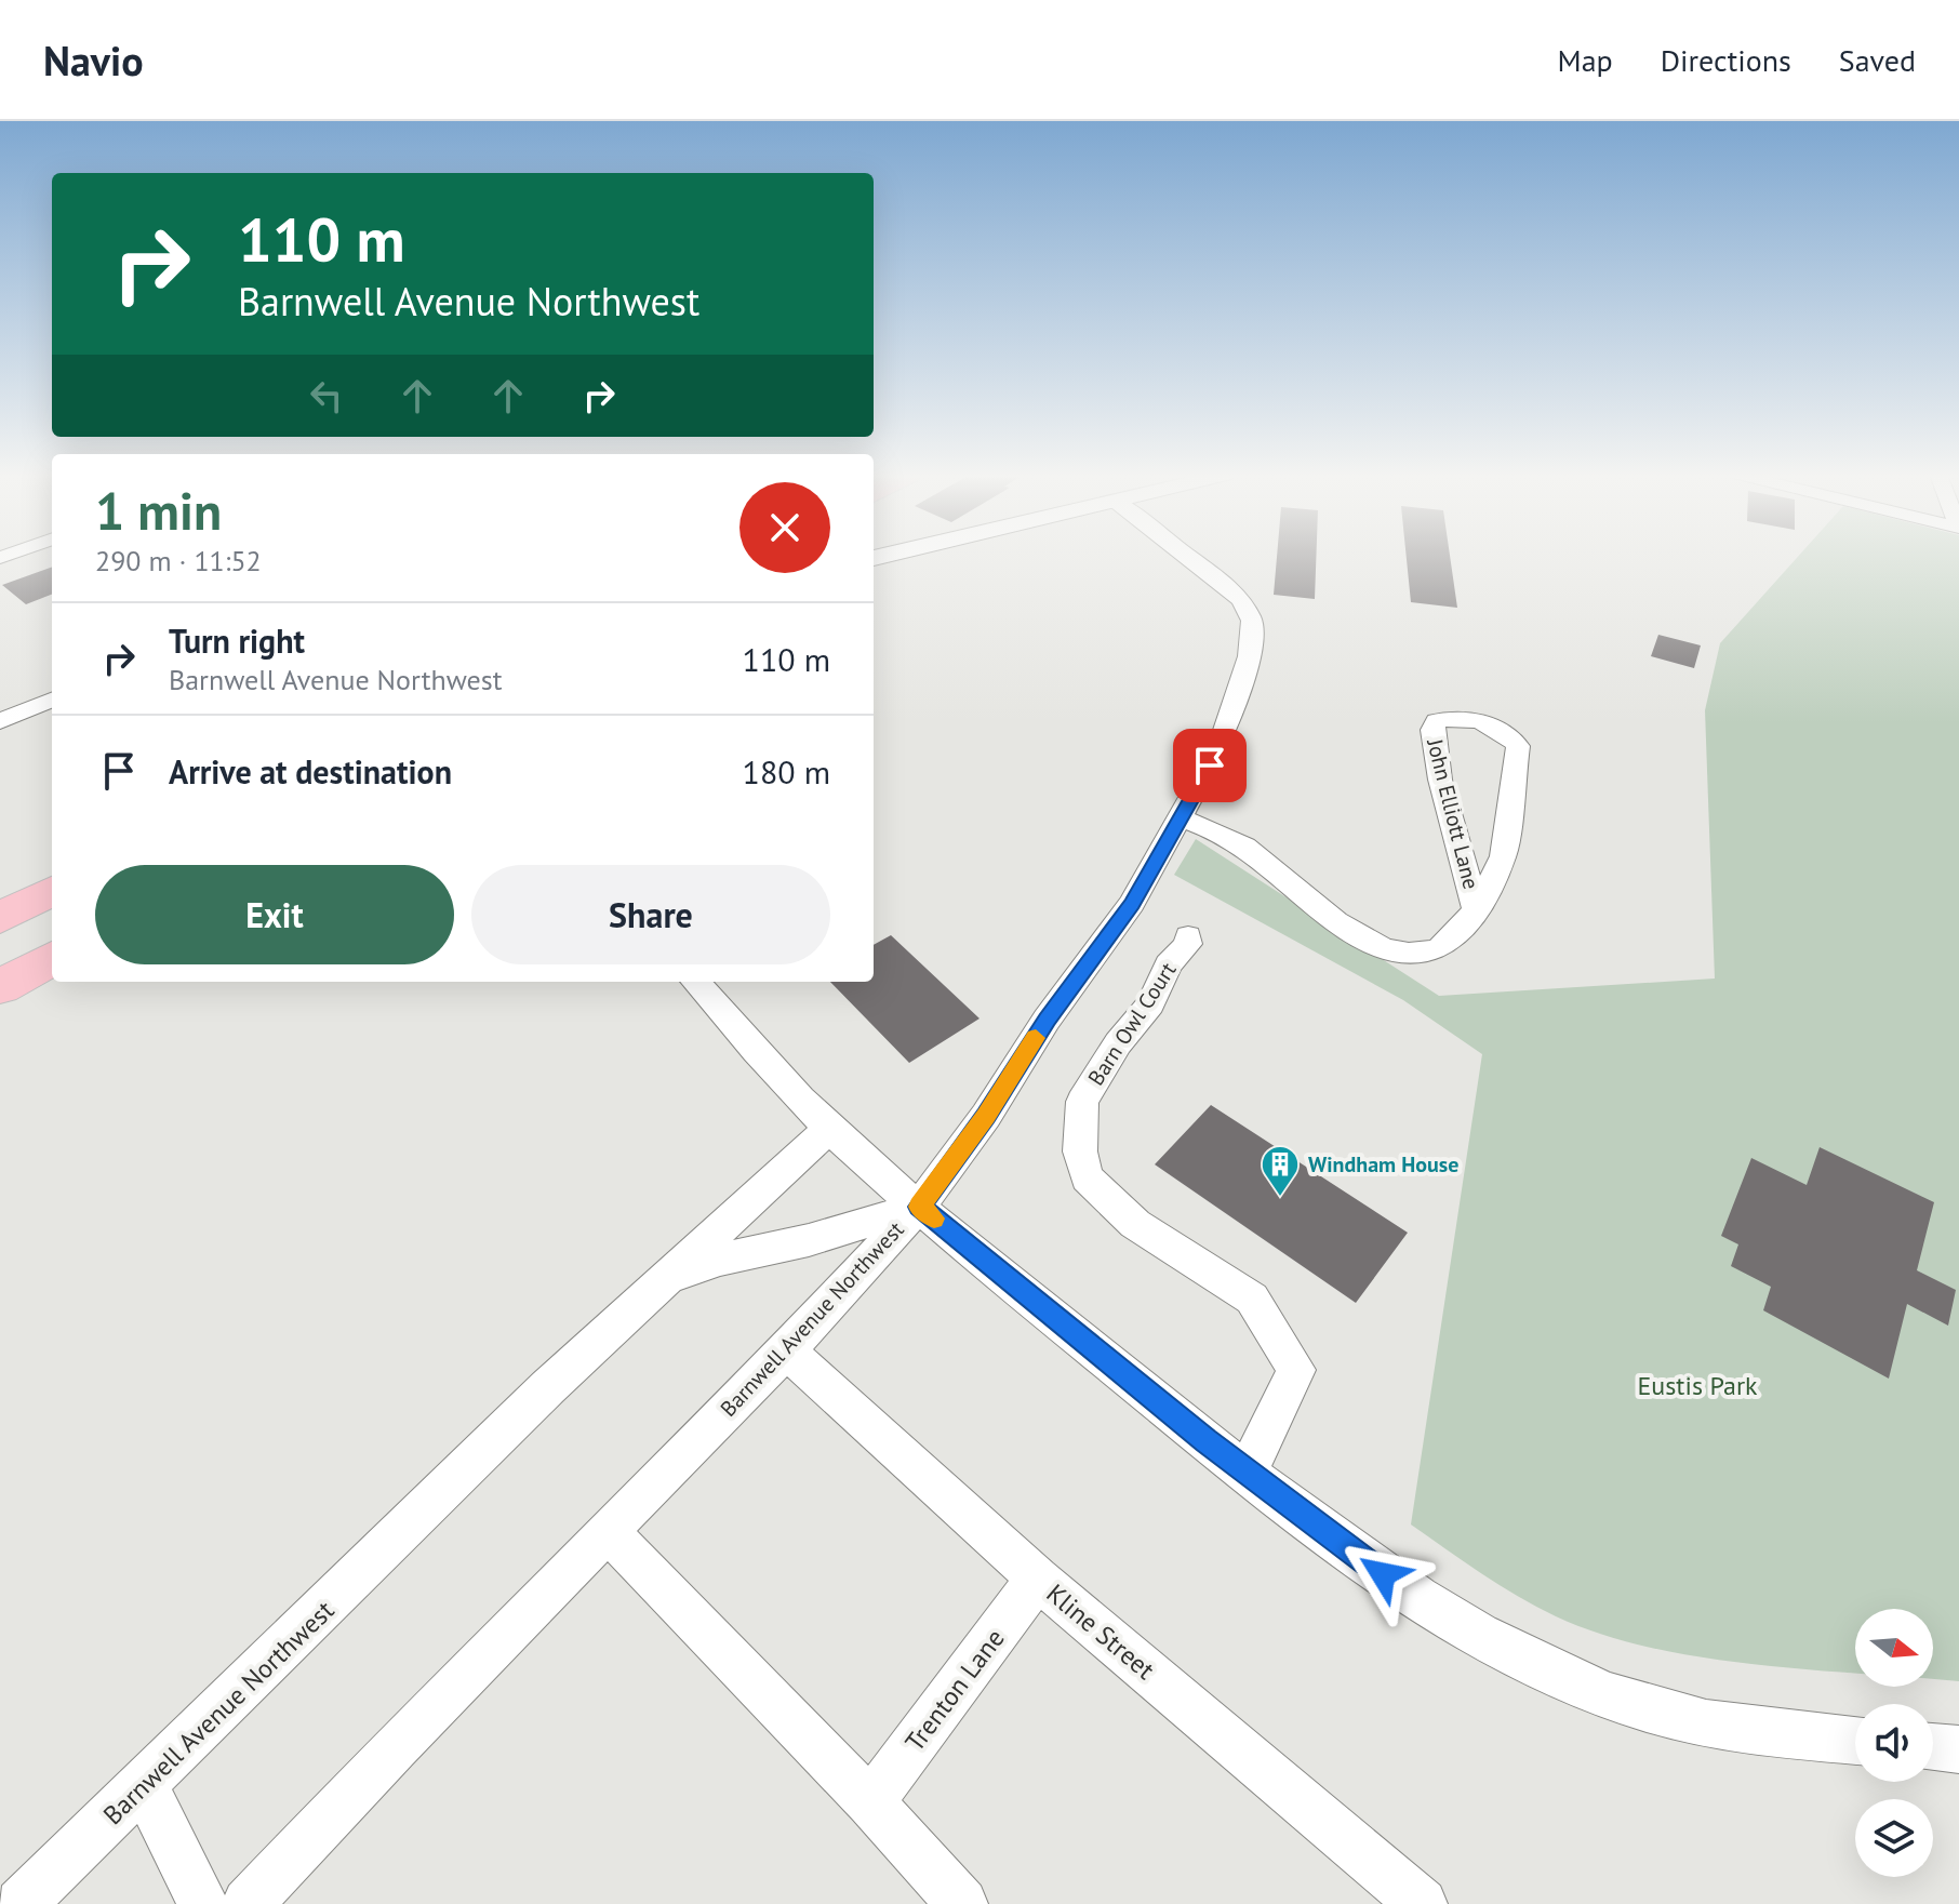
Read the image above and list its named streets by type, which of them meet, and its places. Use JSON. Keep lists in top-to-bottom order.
{
  "streets": {
    "street": [
      "John Elliott Lane",
      "Barn Owl Court",
      "Barnwell Avenue Northwest",
      "Kline Street",
      "Trenton Lane"
    ]
  },
  "crossings": [
    ["John Elliott Lane", "Barnwell Avenue Northwest"],
    ["Barnwell Avenue Northwest", "Kline Street"],
    ["Kline Street", "Trenton Lane"]
  ],
  "parks": ["Eustis Park"],
  "places": {
    "building": ["Windham House"]
  },
  "north": "right",
  "page": {
    "header": "Navio",
    "nav": ["Map", "Directions", "Saved"],
    "turn": ["110 m", "Barnwell Avenue Northwest"],
    "heading": ["1 min", "290 m · 11:52"],
    "list": [
      {
        "name": "Turn right",
        "note": "Barnwell Avenue Northwest",
        "value": "110 m"
      },
      {
        "name": "Arrive at destination",
        "value": "180 m"
      }
    ],
    "buttons": ["Exit", "Share"]
  }
}
